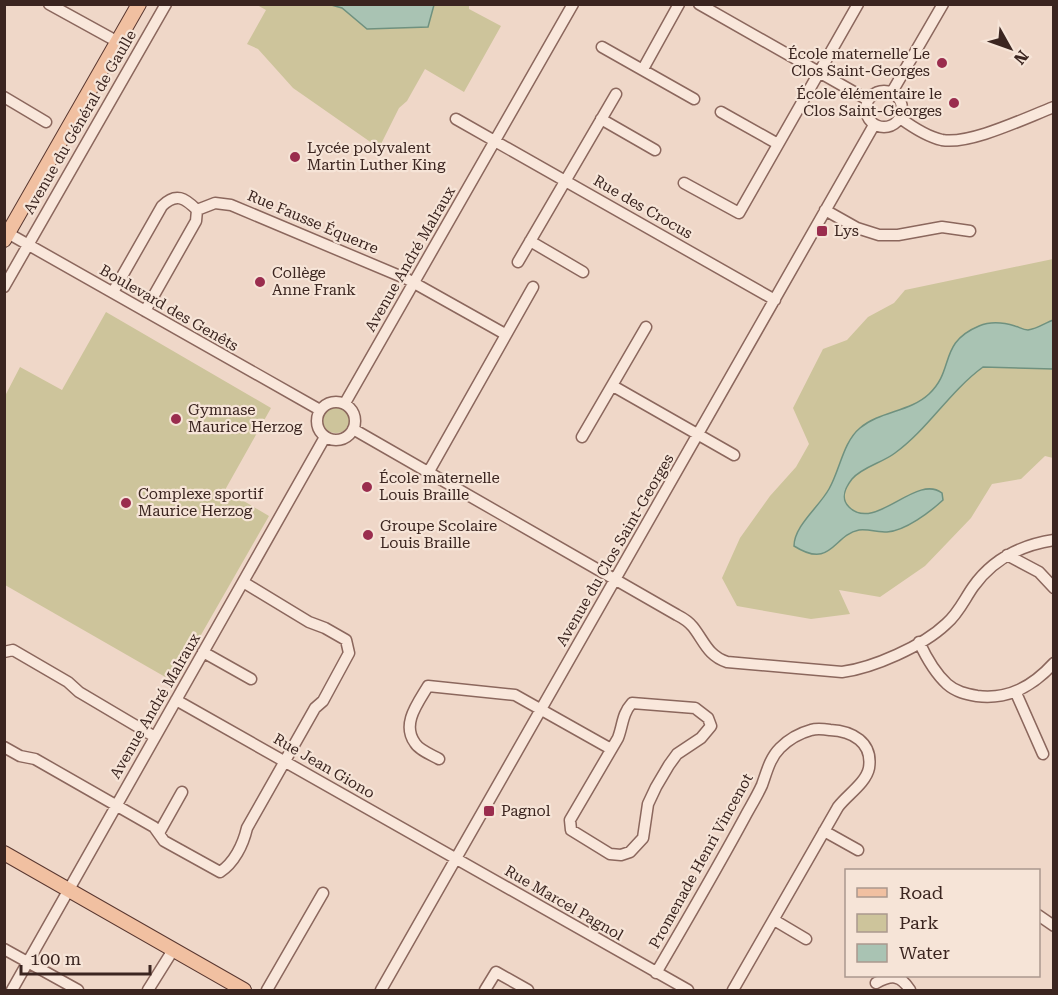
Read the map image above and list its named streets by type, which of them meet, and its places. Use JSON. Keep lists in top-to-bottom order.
{
  "streets": {
    "main road": ["Avenue du Général de Gaulle"],
    "street": [
      "Rue des Crocus",
      "Rue Fausse Équerre",
      "Avenue André Malraux",
      "Boulevard des Genêts",
      "Avenue du Clos Saint-Georges",
      "Rue Jean Giono",
      "Promenade Henri Vincenot",
      "Rue Marcel Pagnol"
    ]
  },
  "crossings": [
    ["Avenue du Général de Gaulle", "Boulevard des Genêts"],
    ["Rue des Crocus", "Avenue André Malraux"],
    ["Rue des Crocus", "Avenue du Clos Saint-Georges"],
    ["Rue Fausse Équerre", "Avenue André Malraux"],
    ["Avenue André Malraux", "Boulevard des Genêts"],
    ["Avenue André Malraux", "Rue Jean Giono"],
    ["Avenue du Clos Saint-Georges", "Rue Jean Giono"],
    ["Avenue du Clos Saint-Georges", "Rue Marcel Pagnol"],
    ["Rue Jean Giono", "Rue Marcel Pagnol"],
    ["Promenade Henri Vincenot", "Rue Marcel Pagnol"]
  ],
  "places": {
    "other": [
      "École maternelle Le Clos Saint-Georges",
      "École élémentaire le Clos Saint-Georges",
      "Lycée polyvalent Martin Luther King",
      "Collège Anne Frank",
      "Gymnase Maurice Herzog",
      "École maternelle Louis Braille",
      "Complexe sportif Maurice Herzog",
      "Groupe Scolaire Louis Braille"
    ],
    "transit": ["Lys", "Pagnol"]
  },
  "legend": ["Road", "Park", "Water"],
  "scale_bar": "100 m",
  "north": "bottom right"
}
